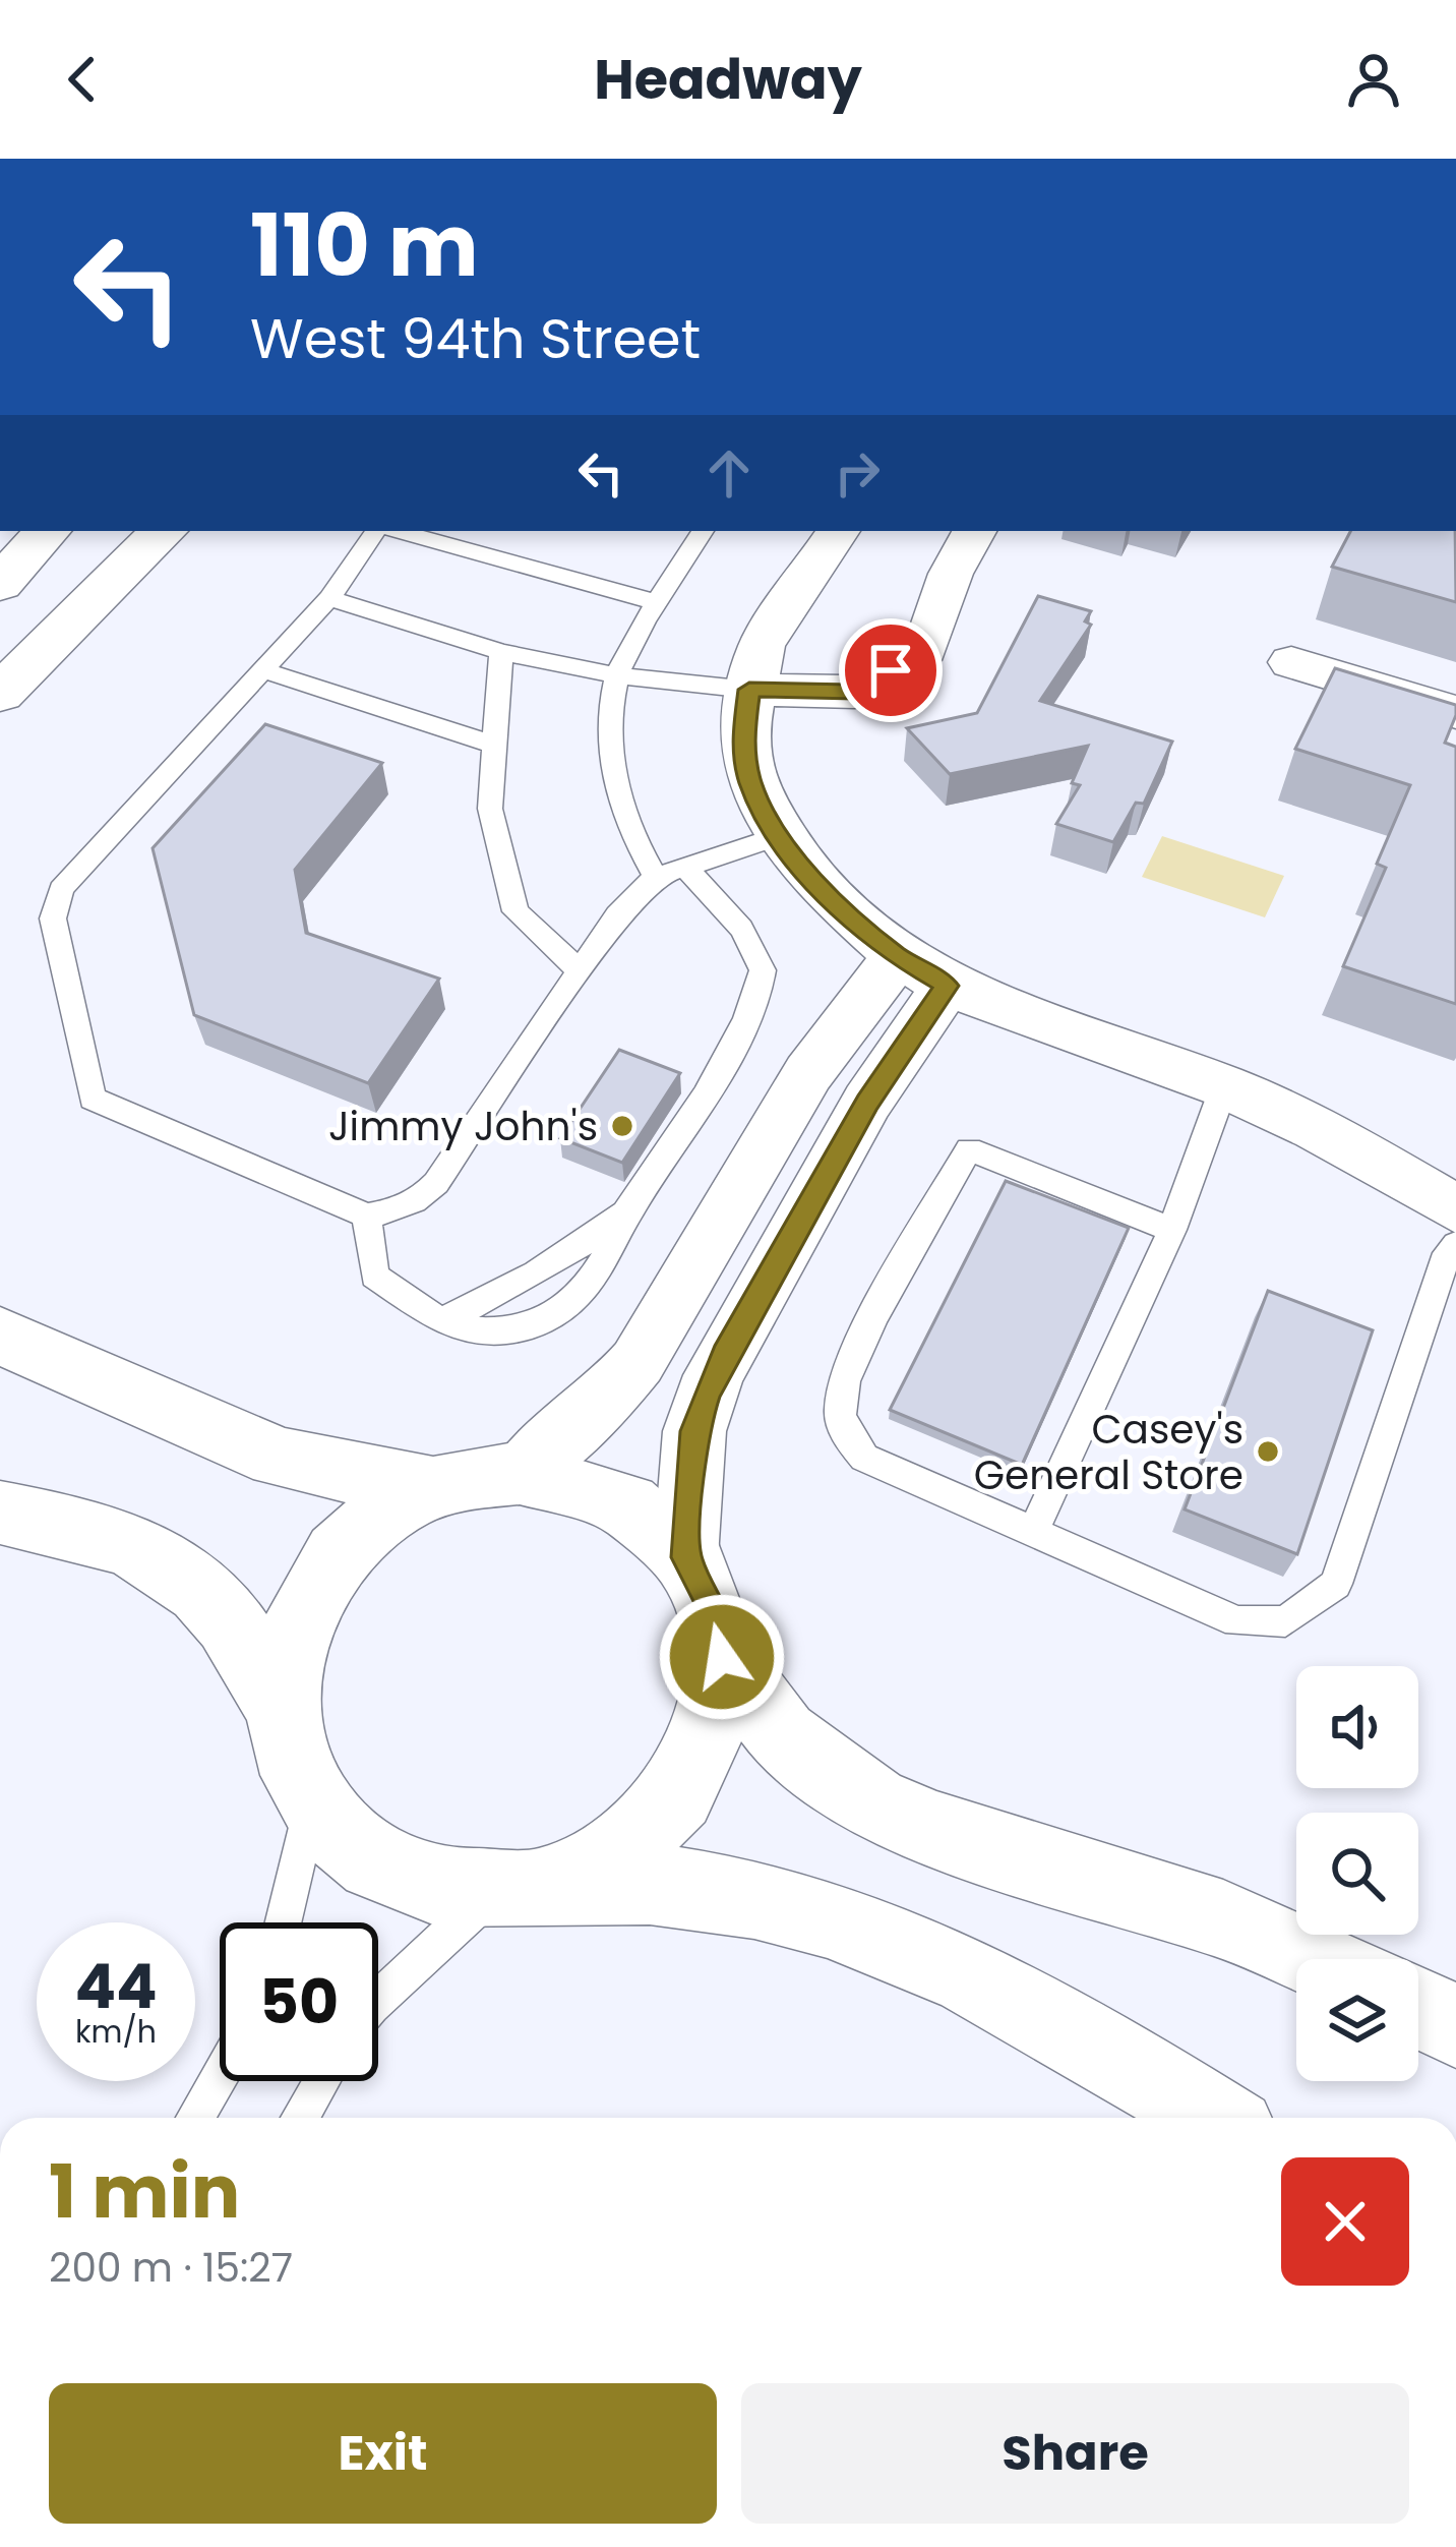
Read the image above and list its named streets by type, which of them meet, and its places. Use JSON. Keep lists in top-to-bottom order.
{
  "places": ["Jimmy John's", "Casey's General Store"],
  "page": {
    "header": "Headway",
    "turn": ["110 m", "West 94th Street"],
    "speed": "44 km/h",
    "limit": "50",
    "heading": ["1 min", "200 m · 15:27"],
    "buttons": ["Exit", "Share"]
  }
}
